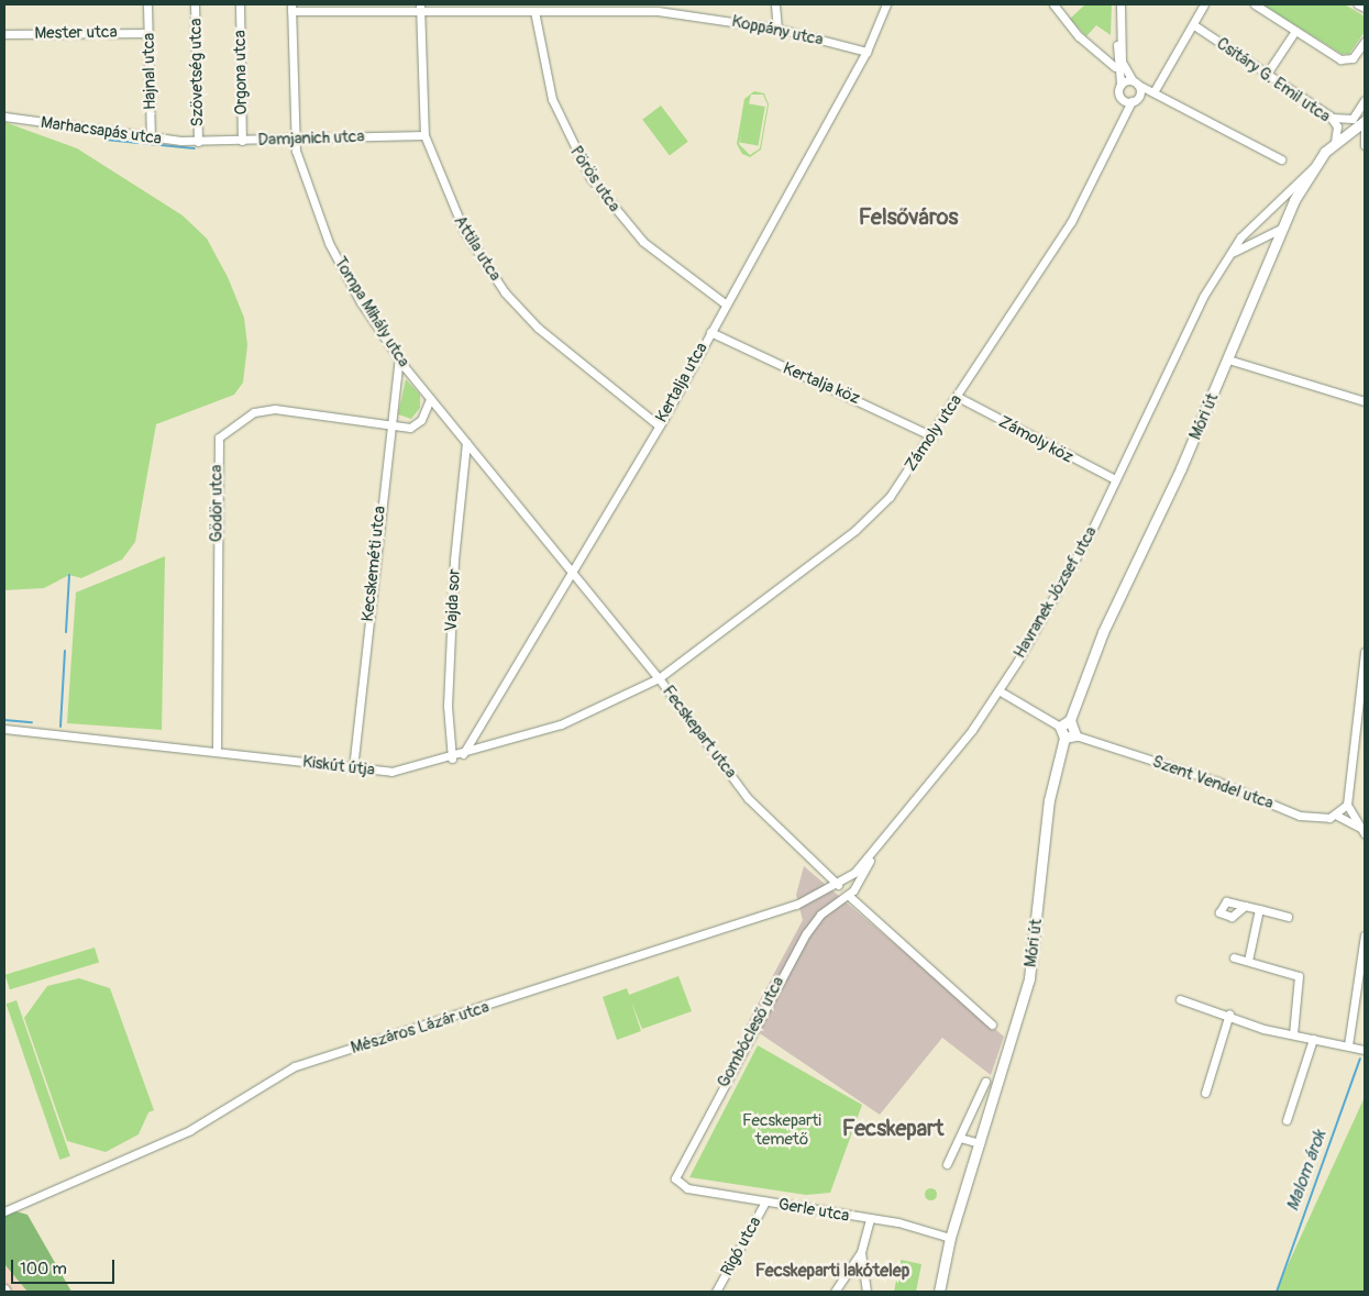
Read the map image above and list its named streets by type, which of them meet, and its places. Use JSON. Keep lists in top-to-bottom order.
{
  "streets": {
    "main road": ["Móri út"],
    "street": [
      "Koppány utca",
      "Mester utca",
      "Hajnal utca",
      "Szövetség utca",
      "Orgona utca",
      "Csitáry G. Emil utca",
      "Marhacsapás utca",
      "Damjanich utca",
      "Pörös utca",
      "Attila utca",
      "Tompa Mihály utca",
      "Kertalja utca",
      "Kertalja köz",
      "Zámoly utca",
      "Zámoly köz",
      "Gödör utca",
      "Kecskeméti utca",
      "Havranek József utca",
      "Vajda sor",
      "Fecskepart utca",
      "Kiskút útja",
      "Szent Vendel utca",
      "Mészáros Lázár utca",
      "Gombócleső utca",
      "Gerle utca",
      "Rigó utca"
    ]
  },
  "crossings": [
    ["Koppány utca", "Pörös utca"],
    ["Koppány utca", "Attila utca"],
    ["Koppány utca", "Tompa Mihály utca"],
    ["Koppány utca", "Kertalja utca"],
    ["Mester utca", "Hajnal utca"],
    ["Hajnal utca", "Marhacsapás utca"],
    ["Szövetség utca", "Marhacsapás utca"],
    ["Szövetség utca", "Damjanich utca"],
    ["Orgona utca", "Damjanich utca"],
    ["Csitáry G. Emil utca", "Móri út"],
    ["Marhacsapás utca", "Damjanich utca"],
    ["Damjanich utca", "Attila utca"],
    ["Damjanich utca", "Tompa Mihály utca"],
    ["Pörös utca", "Kertalja utca"],
    ["Attila utca", "Kertalja utca"],
    ["Tompa Mihály utca", "Kertalja utca"],
    ["Tompa Mihály utca", "Kecskeméti utca"],
    ["Tompa Mihály utca", "Vajda sor"],
    ["Tompa Mihály utca", "Fecskepart utca"],
    ["Kertalja utca", "Kertalja köz"],
    ["Kertalja utca", "Fecskepart utca"],
    ["Kertalja utca", "Kiskút útja"],
    ["Kertalja köz", "Zámoly utca"],
    ["Móri út", "Havranek József utca"],
    ["Móri út", "Gerle utca"],
    ["Zámoly utca", "Zámoly köz"],
    ["Zámoly utca", "Fecskepart utca"],
    ["Zámoly utca", "Kiskút útja"],
    ["Zámoly köz", "Havranek József utca"],
    ["Gödör utca", "Kecskeméti utca"],
    ["Gödör utca", "Kiskút útja"],
    ["Kecskeméti utca", "Kiskút útja"],
    ["Havranek József utca", "Fecskepart utca"],
    ["Havranek József utca", "Mészáros Lázár utca"],
    ["Vajda sor", "Kiskút útja"],
    ["Fecskepart utca", "Kiskút útja"],
    ["Fecskepart utca", "Gombócleső utca"],
    ["Gombócleső utca", "Gerle utca"],
    ["Gerle utca", "Rigó utca"]
  ],
  "districts": ["Felsőváros", "Fecskepart", "Fecskeparti lakótelep"],
  "water": ["Malom árok"],
  "parks": ["Fecskeparti temető"],
  "scale_bar": "100 m"
}
